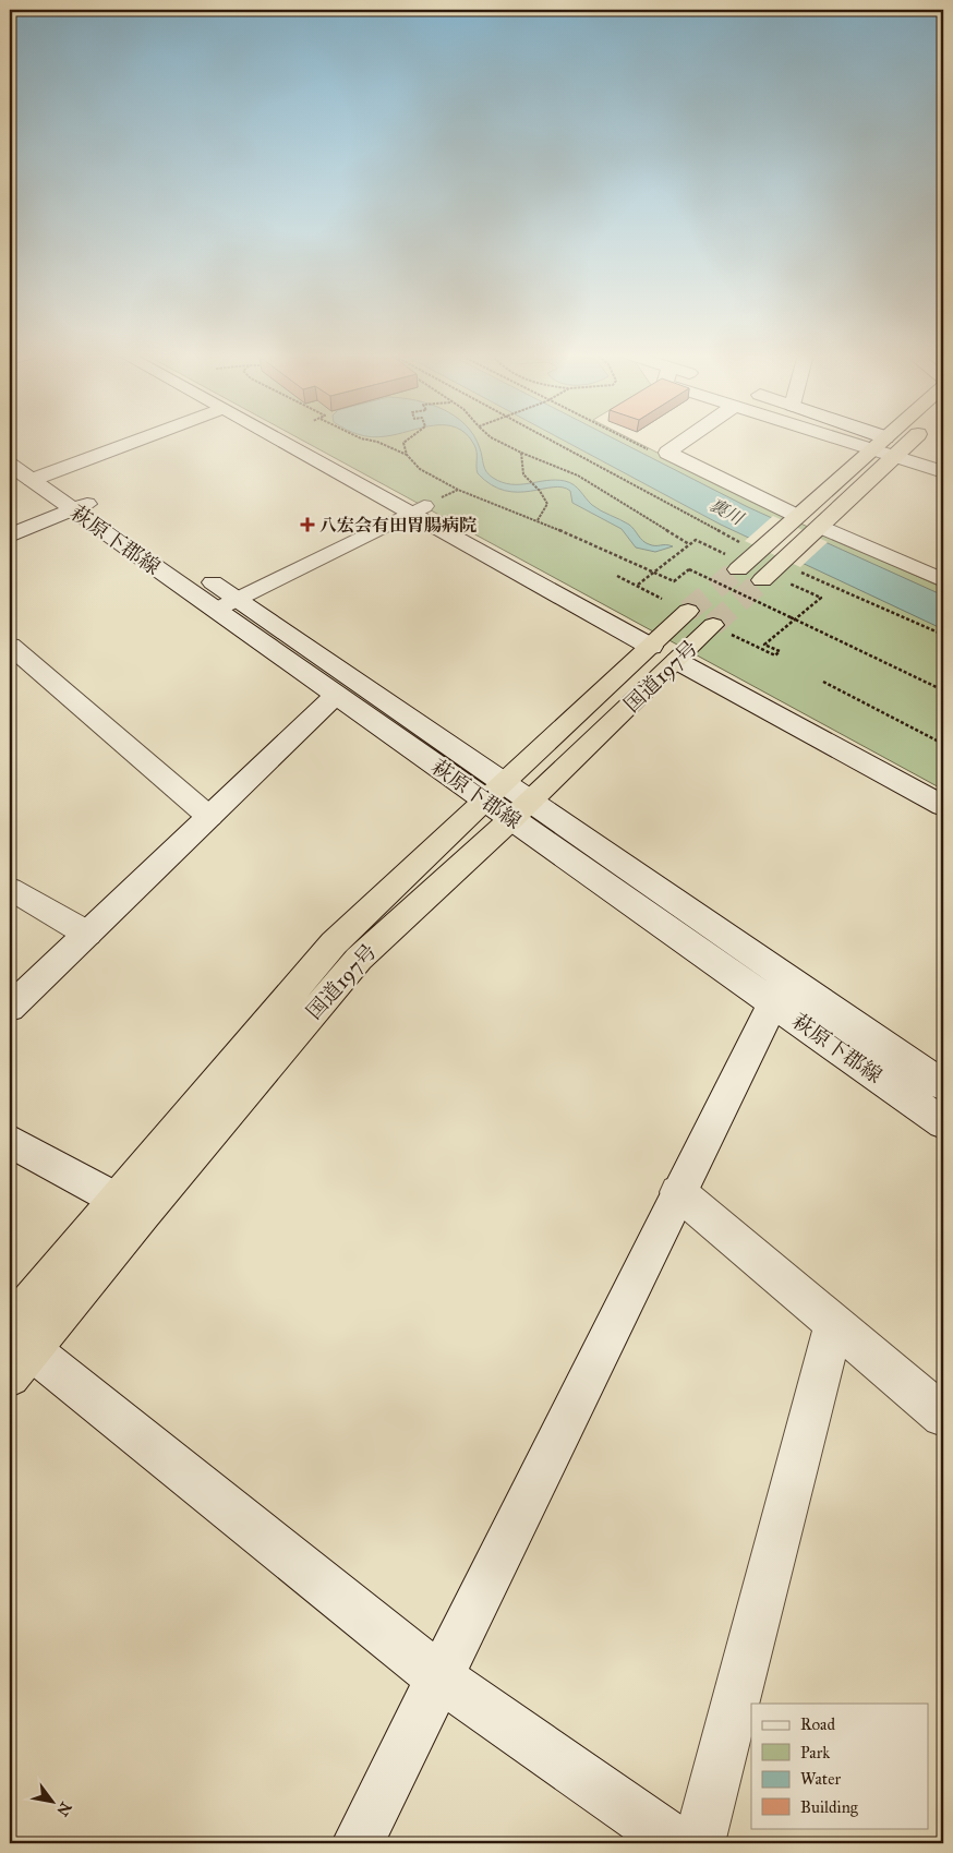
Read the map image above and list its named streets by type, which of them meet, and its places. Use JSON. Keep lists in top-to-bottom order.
{
  "streets": {
    "highway": ["国道197号"],
    "street": ["萩原下郡線"]
  },
  "crossings": [
    ["萩原下郡線", "国道197号"]
  ],
  "water": ["裏川"],
  "places": {
    "health": ["八宏会有田胃腸病院"]
  },
  "legend": [
    "Road",
    "Park",
    "Water",
    "Building"
  ],
  "north": "bottom right"
}
